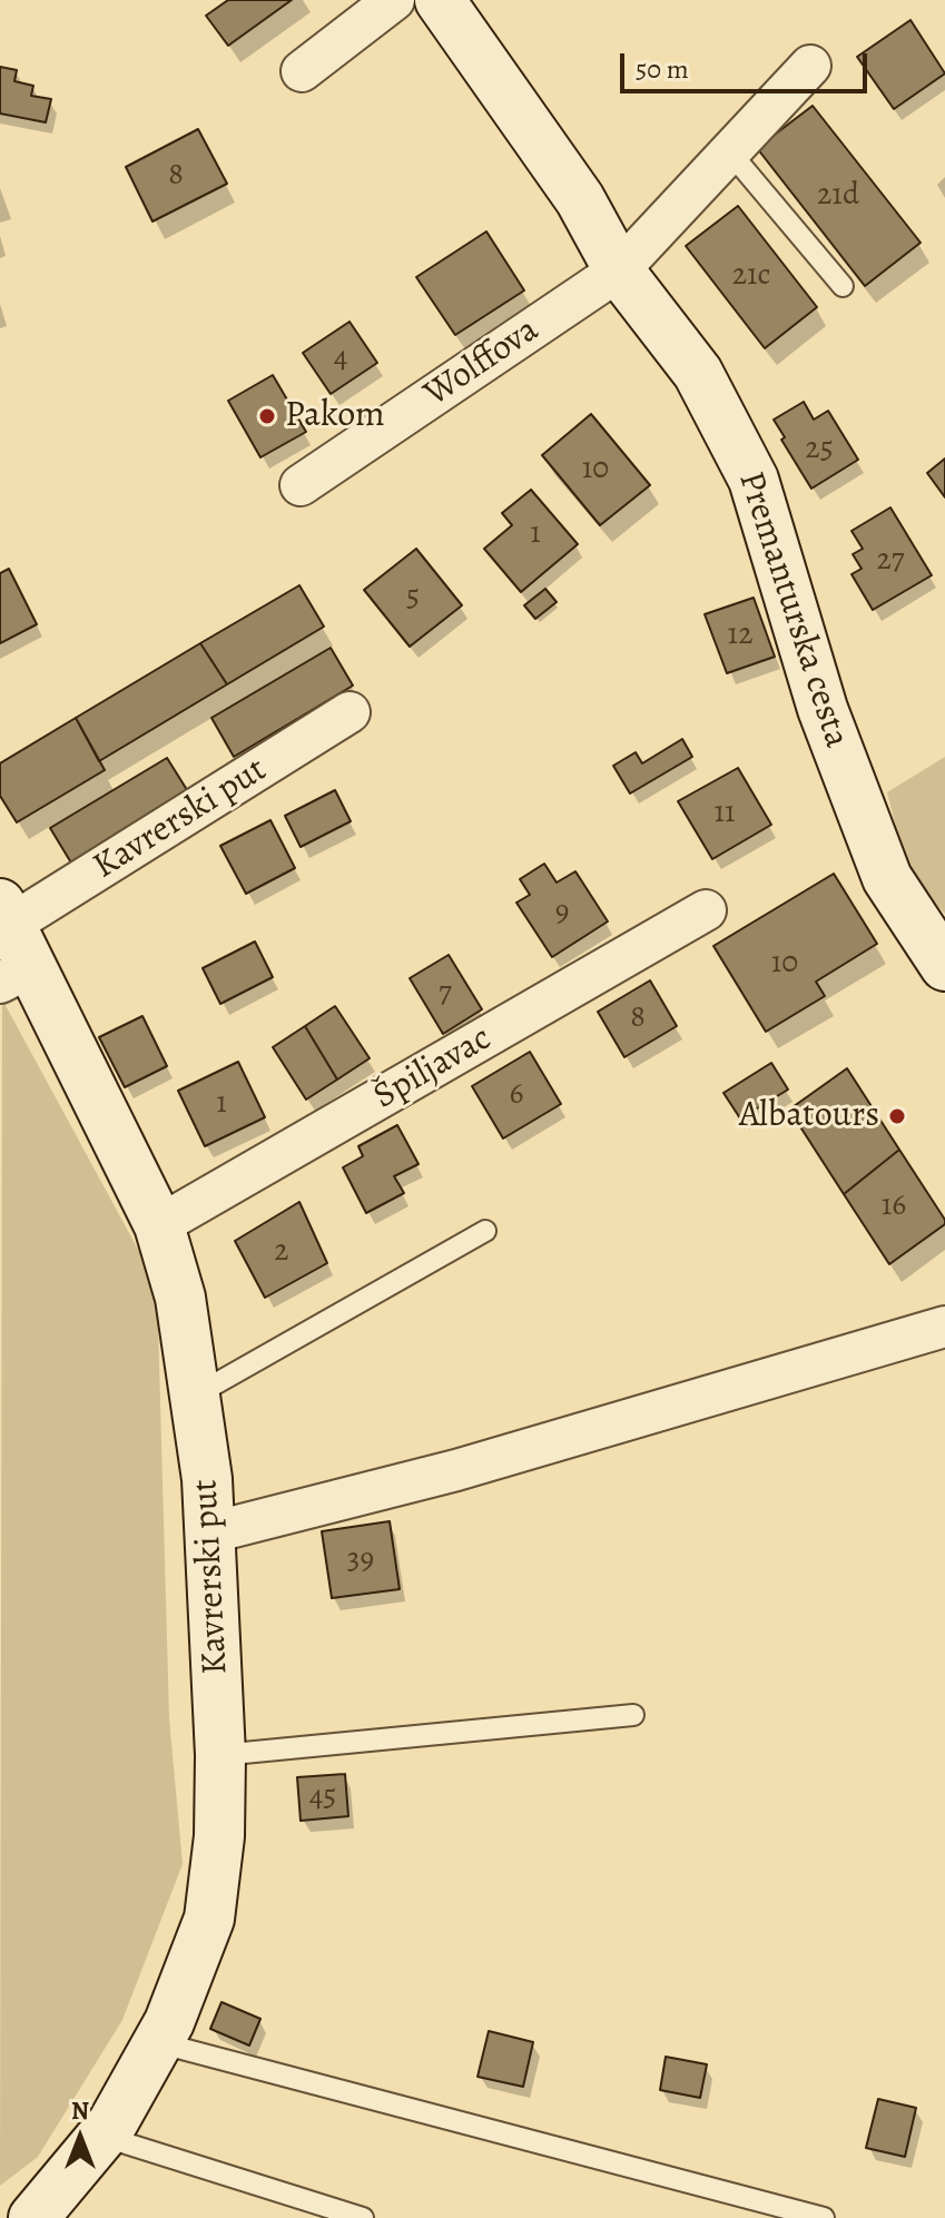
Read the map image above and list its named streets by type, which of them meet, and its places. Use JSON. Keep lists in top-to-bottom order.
{
  "streets": {
    "main road": ["Premanturska cesta", "Kavrerski put"],
    "street": ["Wolffova", "Špiljavac"]
  },
  "crossings": [
    ["Wolffova", "Premanturska cesta"],
    ["Kavrerski put", "Špiljavac"]
  ],
  "places": ["Pakom", "Albatours"],
  "house_numbers": [
    "8",
    "21d",
    "21c",
    "4",
    "25",
    "10",
    "1",
    "27",
    "5",
    "12",
    "11",
    "9",
    "10",
    "7",
    "8",
    "6",
    "1",
    "16",
    "2",
    "39",
    "45"
  ],
  "scale_bar": "50 m",
  "north": "top"
}
